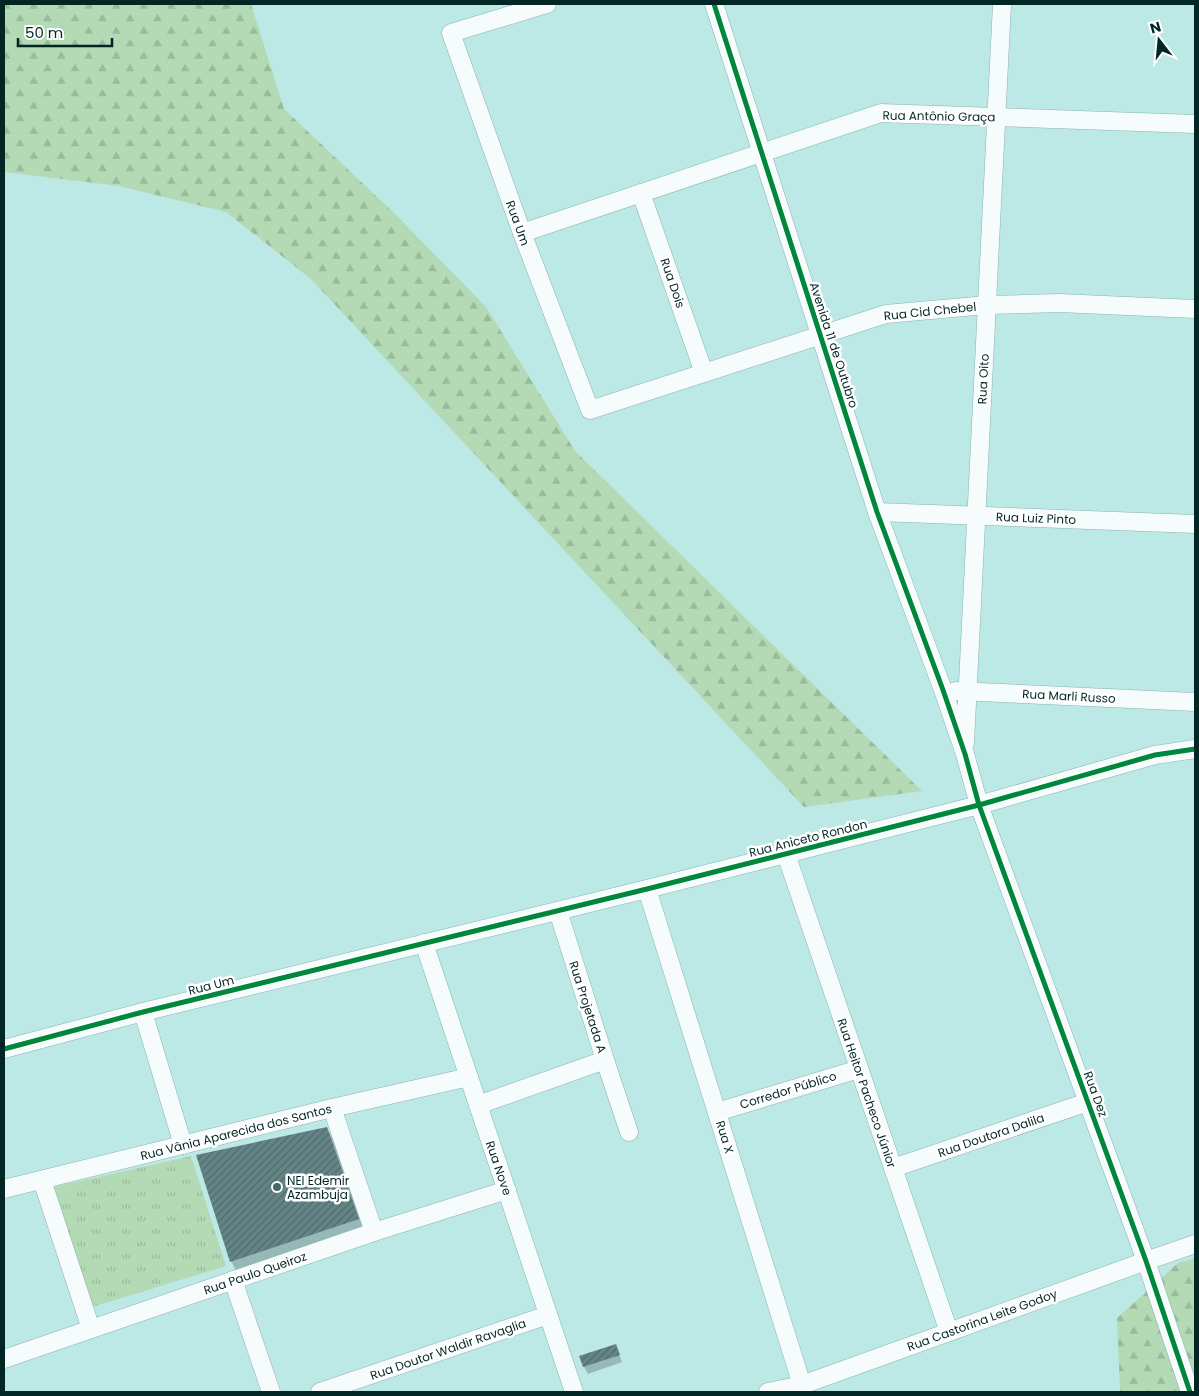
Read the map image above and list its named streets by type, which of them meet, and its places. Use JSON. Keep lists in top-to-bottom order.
{
  "streets": {
    "street": [
      "Rua Antônio Graça",
      "Rua Um",
      "Rua Dois",
      "Rua Cid Chebel",
      "Avenida 11 de Outubro",
      "Rua Oito",
      "Rua Luiz Pinto",
      "Rua Marli Russo",
      "Rua Aniceto Rondon",
      "Rua Projetada A",
      "Corredor Público",
      "Rua Heitor Pacheco Júnior",
      "Rua Dez",
      "Rua Vânia Aparecida dos Santos",
      "Rua Doutora Dalila",
      "Rua X",
      "Rua Nove",
      "Rua Paulo Queiroz",
      "Rua Castorina Leite Godoy",
      "Rua Doutor Waldir Ravaglia"
    ]
  },
  "crossings": [
    ["Rua Antônio Graça", "Rua Um"],
    ["Rua Antônio Graça", "Rua Dois"],
    ["Rua Antônio Graça", "Avenida 11 de Outubro"],
    ["Rua Antônio Graça", "Rua Oito"],
    ["Rua Um", "Rua Cid Chebel"],
    ["Rua Um", "Rua Aniceto Rondon"],
    ["Rua Um", "Rua Nove"],
    ["Rua Dois", "Rua Cid Chebel"],
    ["Rua Cid Chebel", "Avenida 11 de Outubro"],
    ["Rua Cid Chebel", "Rua Oito"],
    ["Avenida 11 de Outubro", "Rua Oito"],
    ["Avenida 11 de Outubro", "Rua Luiz Pinto"],
    ["Avenida 11 de Outubro", "Rua Marli Russo"],
    ["Avenida 11 de Outubro", "Rua Dez"],
    ["Rua Oito", "Rua Luiz Pinto"],
    ["Rua Oito", "Rua Marli Russo"],
    ["Rua Oito", "Rua Dez"],
    ["Rua Aniceto Rondon", "Rua Projetada A"],
    ["Rua Aniceto Rondon", "Rua Heitor Pacheco Júnior"],
    ["Rua Aniceto Rondon", "Rua Dez"],
    ["Rua Aniceto Rondon", "Rua X"],
    ["Rua Aniceto Rondon", "Rua Nove"],
    ["Rua Projetada A", "Rua Nove"],
    ["Corredor Público", "Rua Heitor Pacheco Júnior"],
    ["Corredor Público", "Rua X"],
    ["Rua Heitor Pacheco Júnior", "Rua Doutora Dalila"],
    ["Rua Heitor Pacheco Júnior", "Rua Castorina Leite Godoy"],
    ["Rua Dez", "Rua Doutora Dalila"],
    ["Rua Dez", "Rua Castorina Leite Godoy"],
    ["Rua Vânia Aparecida dos Santos", "Rua Nove"],
    ["Rua X", "Rua Castorina Leite Godoy"],
    ["Rua Nove", "Rua Paulo Queiroz"],
    ["Rua Nove", "Rua Doutor Waldir Ravaglia"]
  ],
  "places": ["NEI Edemir Azambuja"],
  "scale_bar": "50 m",
  "north": "top"
}
